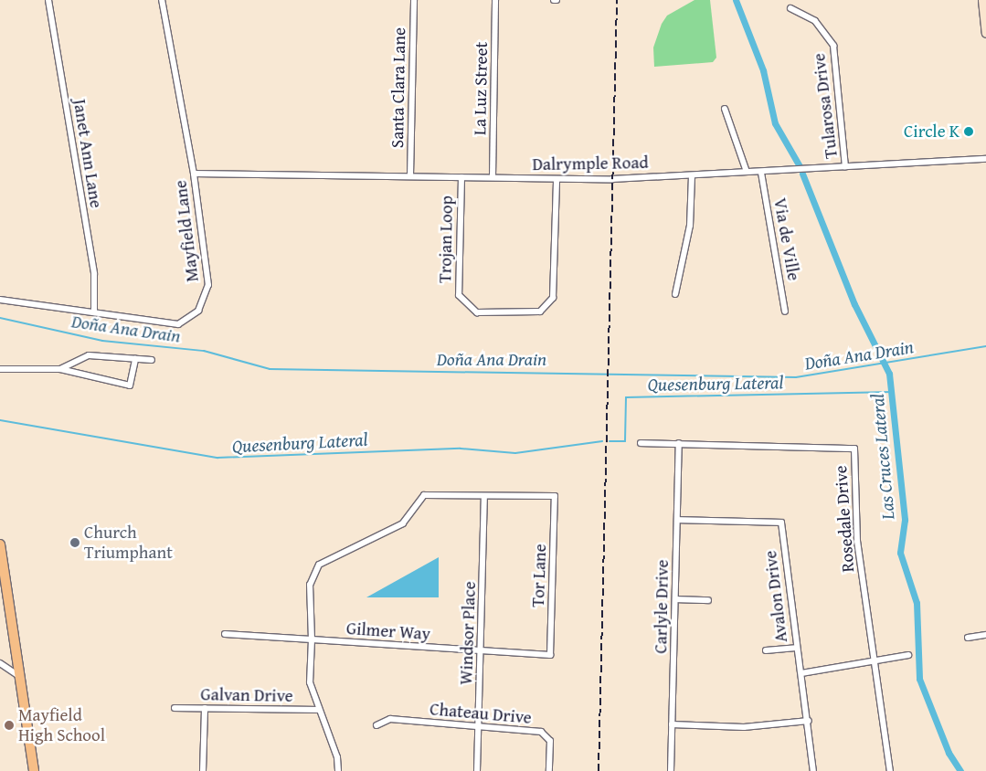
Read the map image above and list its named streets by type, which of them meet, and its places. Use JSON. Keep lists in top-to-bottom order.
{
  "streets": {
    "street": [
      "Santa Clara Lane",
      "La Luz Street",
      "Tularosa Drive",
      "Janet Ann Lane",
      "Dalrymple Road",
      "Mayfield Lane",
      "Trojan Loop",
      "Via de Ville",
      "Rosedale Drive",
      "Tor Lane",
      "Avalon Drive",
      "Carlyle Drive",
      "Gilmer Way",
      "Windsor Place",
      "Galvan Drive",
      "Chateau Drive"
    ]
  },
  "crossings": [
    ["Santa Clara Lane", "Dalrymple Road"],
    ["La Luz Street", "Dalrymple Road"],
    ["Tularosa Drive", "Dalrymple Road"],
    ["Janet Ann Lane", "Mayfield Lane"],
    ["Dalrymple Road", "Mayfield Lane"],
    ["Dalrymple Road", "Trojan Loop"],
    ["Dalrymple Road", "Via de Ville"],
    ["Rosedale Drive", "Carlyle Drive"],
    ["Tor Lane", "Gilmer Way"],
    ["Tor Lane", "Windsor Place"],
    ["Avalon Drive", "Carlyle Drive"],
    ["Gilmer Way", "Windsor Place"],
    ["Windsor Place", "Chateau Drive"]
  ],
  "water": ["Doña Ana Drain", "Quesenburg Lateral", "Las Cruces Lateral"],
  "places": ["Circle K", "Church Triumphant", "Mayfield High School"]
}
